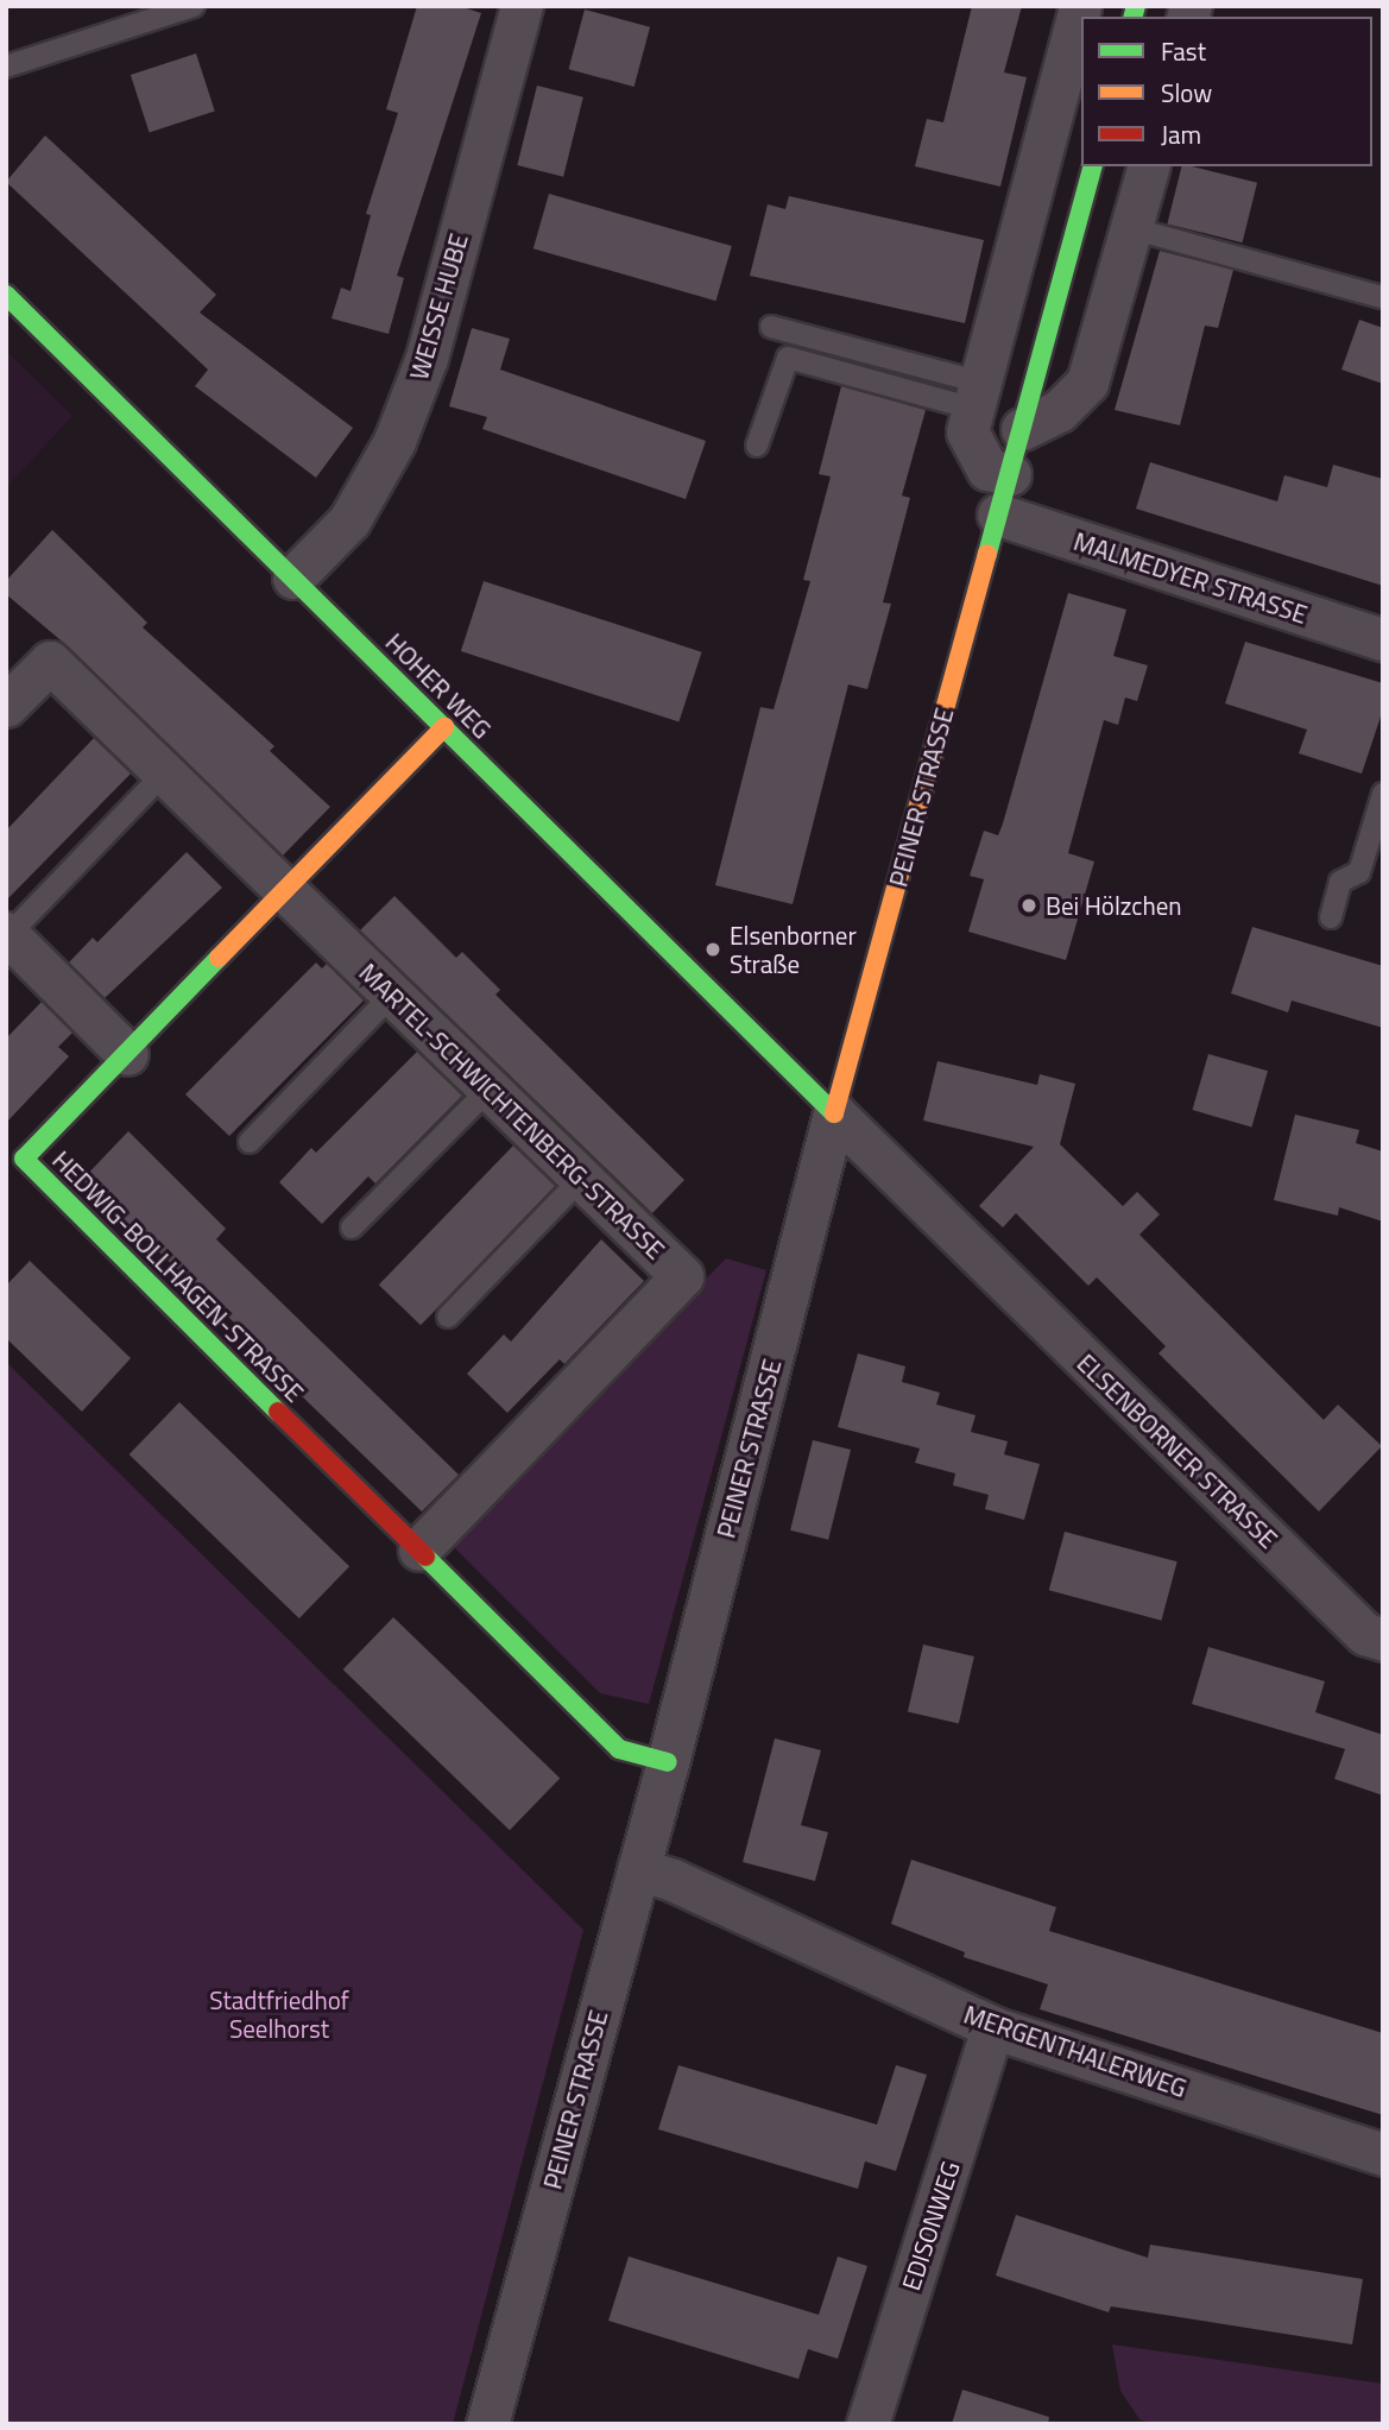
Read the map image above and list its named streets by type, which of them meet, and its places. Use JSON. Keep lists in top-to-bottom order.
{
  "streets": {
    "street": [
      "WEISSE HUBE",
      "MALMEDYER STRASSE",
      "HOHER WEG",
      "PEINER STRASSE",
      "MARTEL-SCHWICHTENBERG-STRASSE",
      "HEDWIG-BOLLHAGEN-STRASSE",
      "ELSENBORNER STRASSE",
      "MERGENTHALERWEG",
      "EDISONWEG"
    ]
  },
  "crossings": [
    ["WEISSE HUBE", "HOHER WEG"],
    ["MALMEDYER STRASSE", "PEINER STRASSE"],
    ["HOHER WEG", "PEINER STRASSE"],
    ["HOHER WEG", "HEDWIG-BOLLHAGEN-STRASSE"],
    ["HOHER WEG", "ELSENBORNER STRASSE"],
    ["PEINER STRASSE", "HEDWIG-BOLLHAGEN-STRASSE"],
    ["PEINER STRASSE", "ELSENBORNER STRASSE"],
    ["PEINER STRASSE", "MERGENTHALERWEG"],
    ["MARTEL-SCHWICHTENBERG-STRASSE", "HEDWIG-BOLLHAGEN-STRASSE"],
    ["MERGENTHALERWEG", "EDISONWEG"]
  ],
  "parks": ["Stadtfriedhof Seelhorst"],
  "places": ["Bei Hölzchen", "Elsenborner Straße"],
  "legend": ["Fast", "Slow", "Jam"]
}
